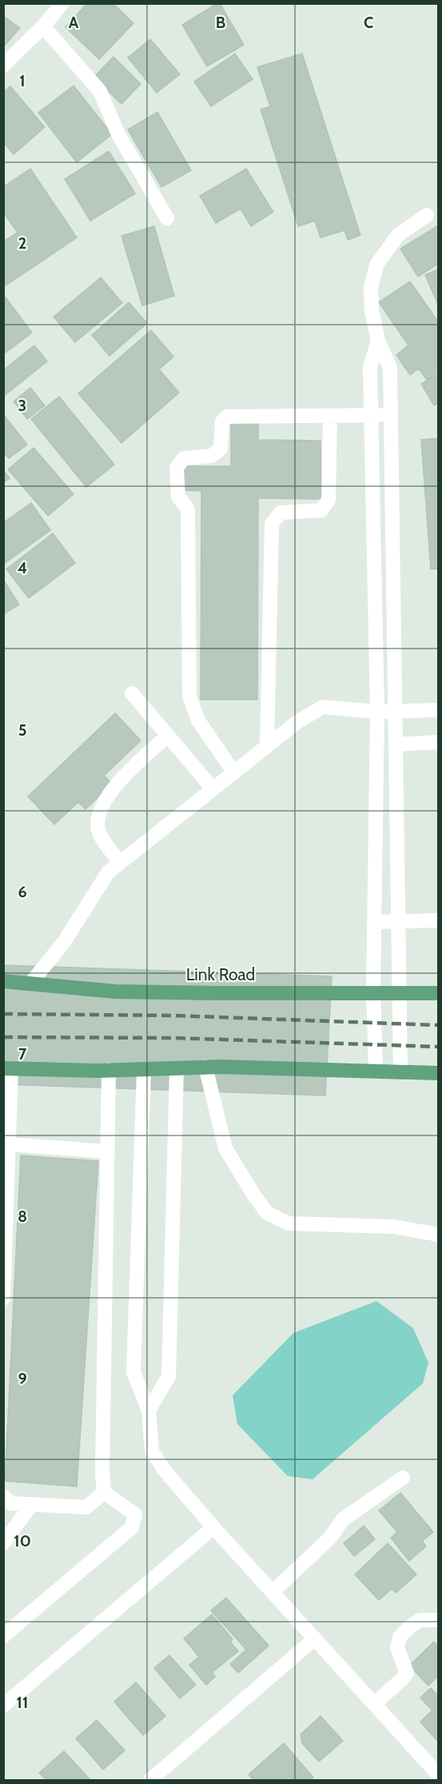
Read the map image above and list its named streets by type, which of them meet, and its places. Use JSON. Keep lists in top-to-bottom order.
{
  "streets": {
    "main road": ["Link Road"]
  },
  "grid": {
    "columns": ["A", "B", "C"],
    "rows": [
      "1",
      "2",
      "3",
      "4",
      "5",
      "6",
      "7",
      "8",
      "9",
      "10",
      "11"
    ]
  }
}
